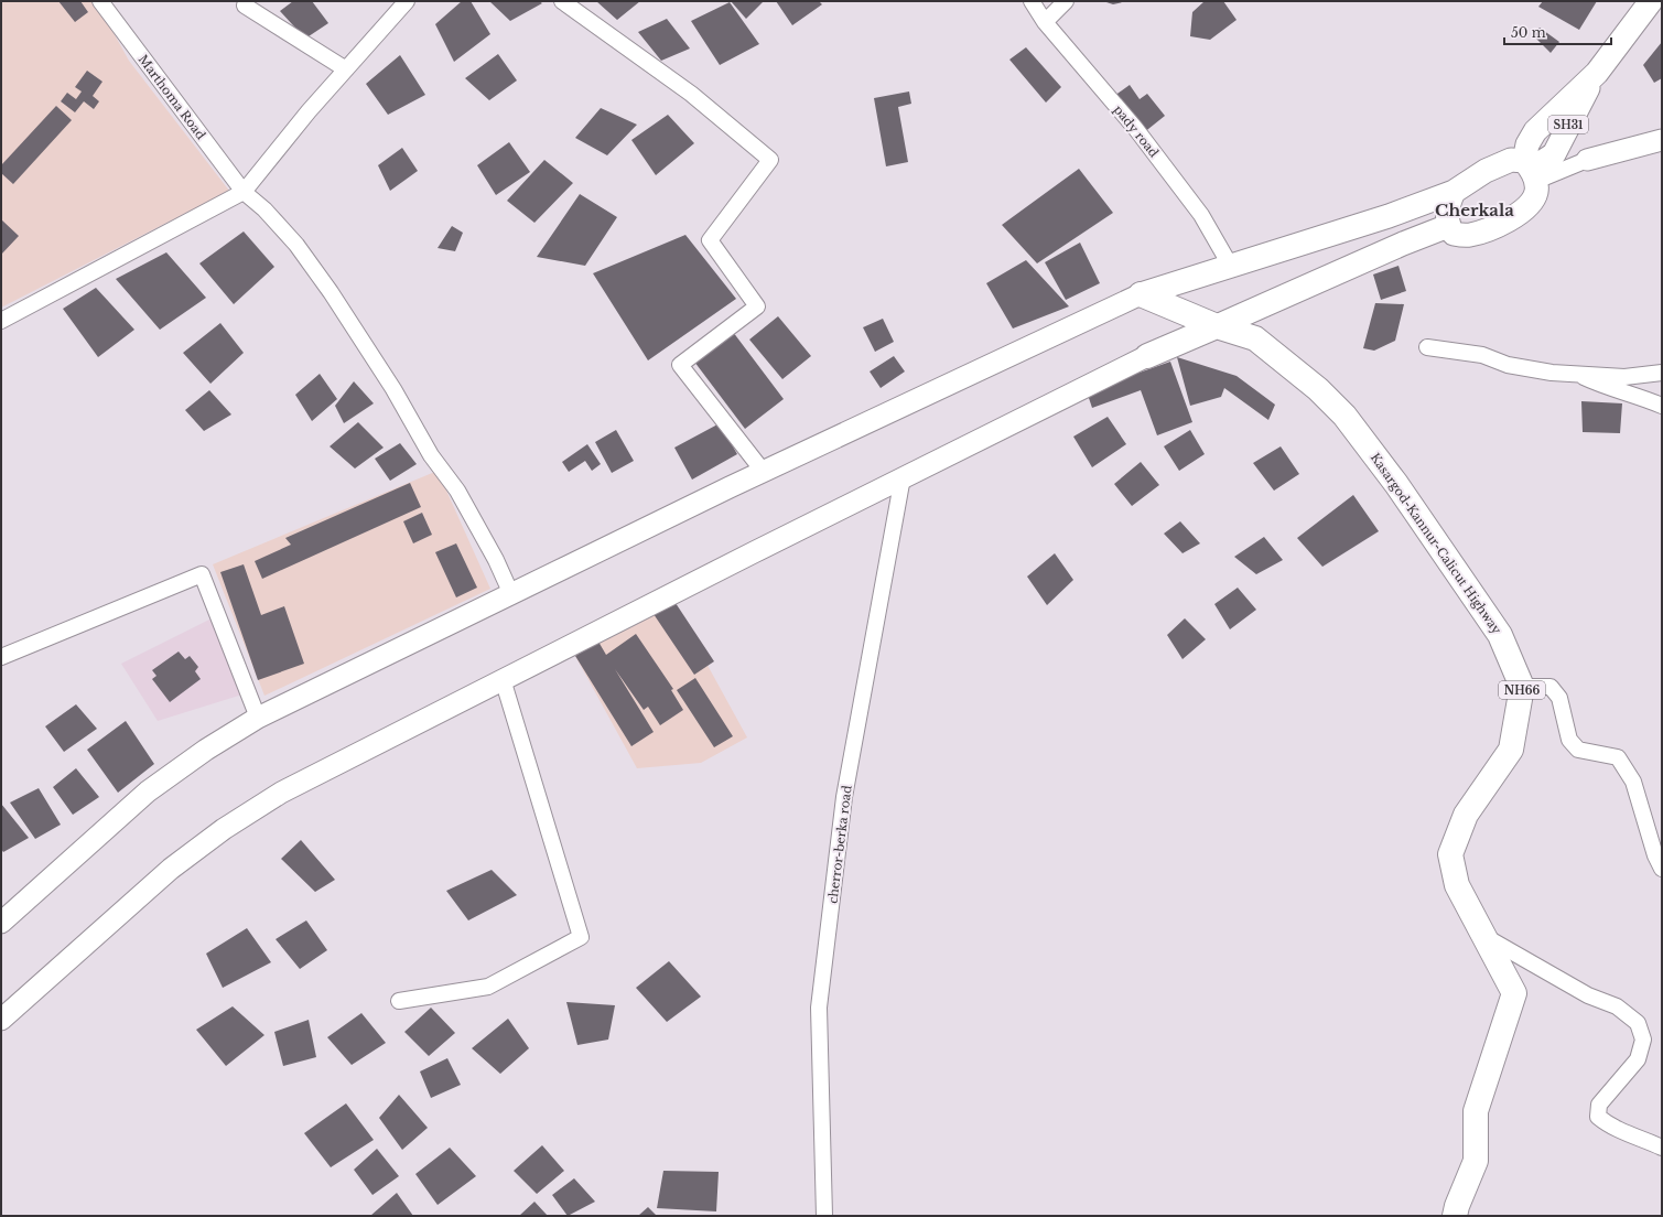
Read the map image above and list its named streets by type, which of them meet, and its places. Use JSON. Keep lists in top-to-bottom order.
{
  "streets": {
    "highway": ["Kasargod-Kannur-Calicut Highway", "NH66"],
    "main road": ["SH31"],
    "street": ["Marthoma Road", "pady road", "cherror-berka road"]
  },
  "crossings": [
    ["Kasargod-Kannur-Calicut Highway", "NH66"]
  ],
  "districts": ["Cherkala"],
  "scale_bar": "50 m"
}
